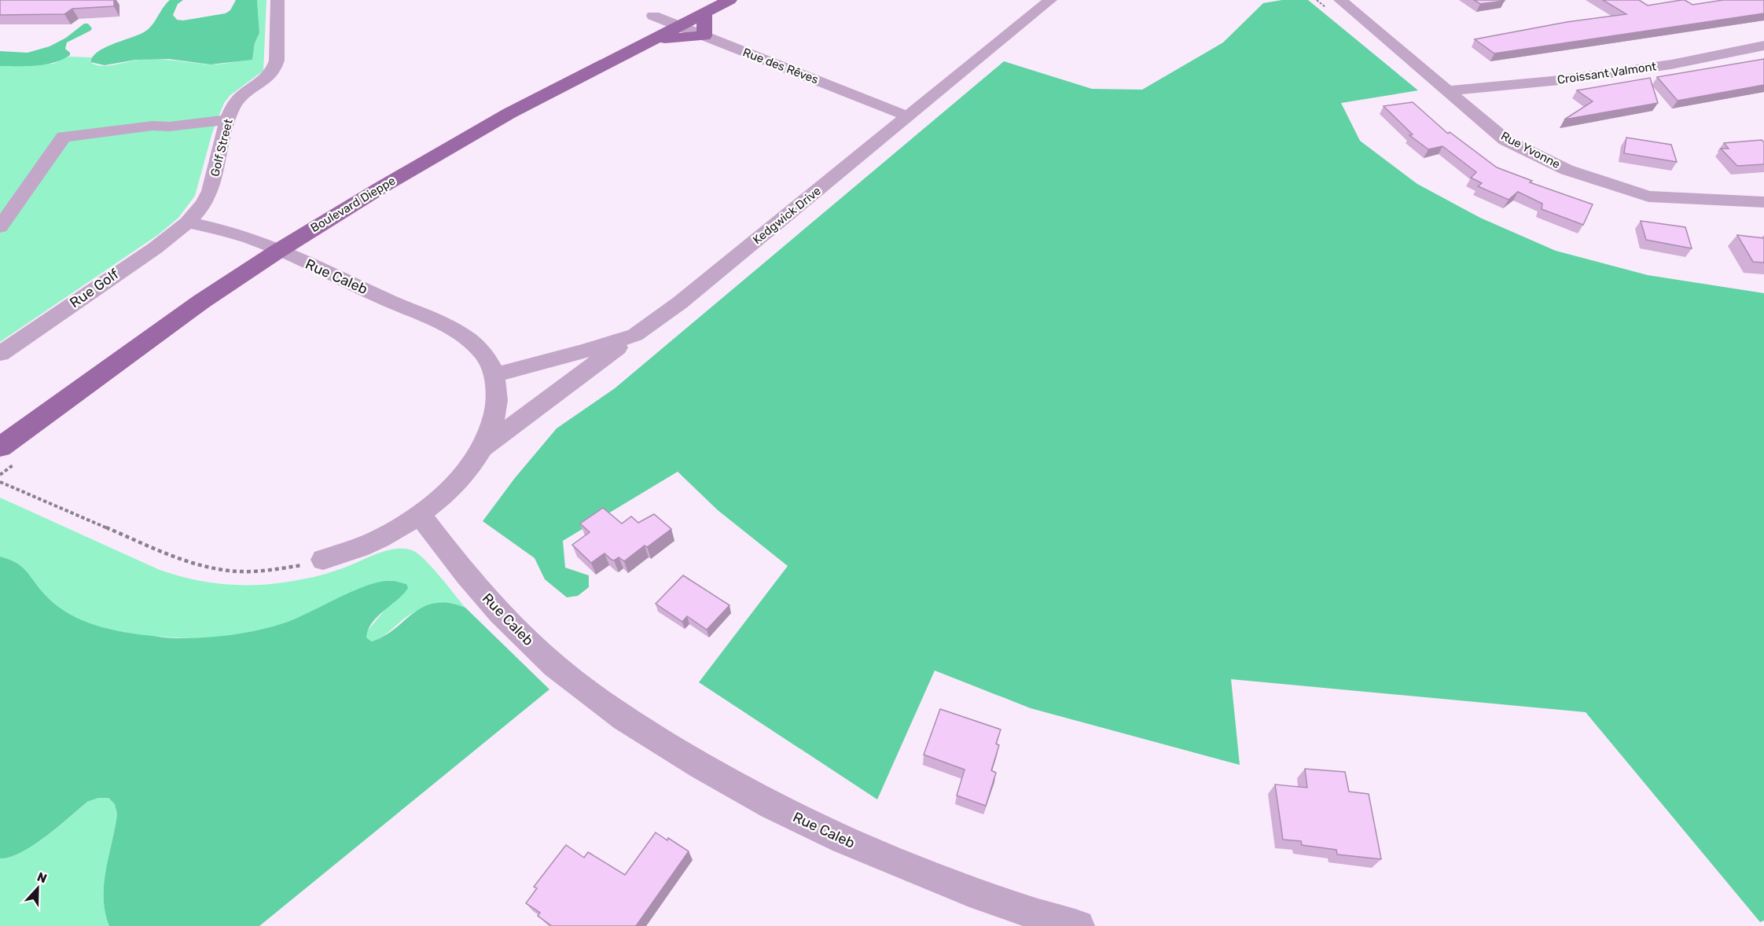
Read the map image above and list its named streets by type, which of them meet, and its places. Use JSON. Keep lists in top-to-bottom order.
{
  "streets": {
    "main road": ["Boulevard Dieppe"],
    "street": [
      "Rue des Rêves",
      "Croissant Valmont",
      "Golf Street",
      "Rue Yvonne",
      "Kedgwick Drive",
      "Rue Caleb",
      "Rue Golf"
    ]
  },
  "crossings": [
    ["Rue des Rêves", "Boulevard Dieppe"],
    ["Rue des Rêves", "Kedgwick Drive"],
    ["Croissant Valmont", "Rue Yvonne"],
    ["Golf Street", "Rue Caleb"],
    ["Golf Street", "Rue Golf"],
    ["Boulevard Dieppe", "Rue Caleb"],
    ["Kedgwick Drive", "Rue Caleb"],
    ["Rue Caleb", "Rue Golf"]
  ],
  "north": "top"
}
